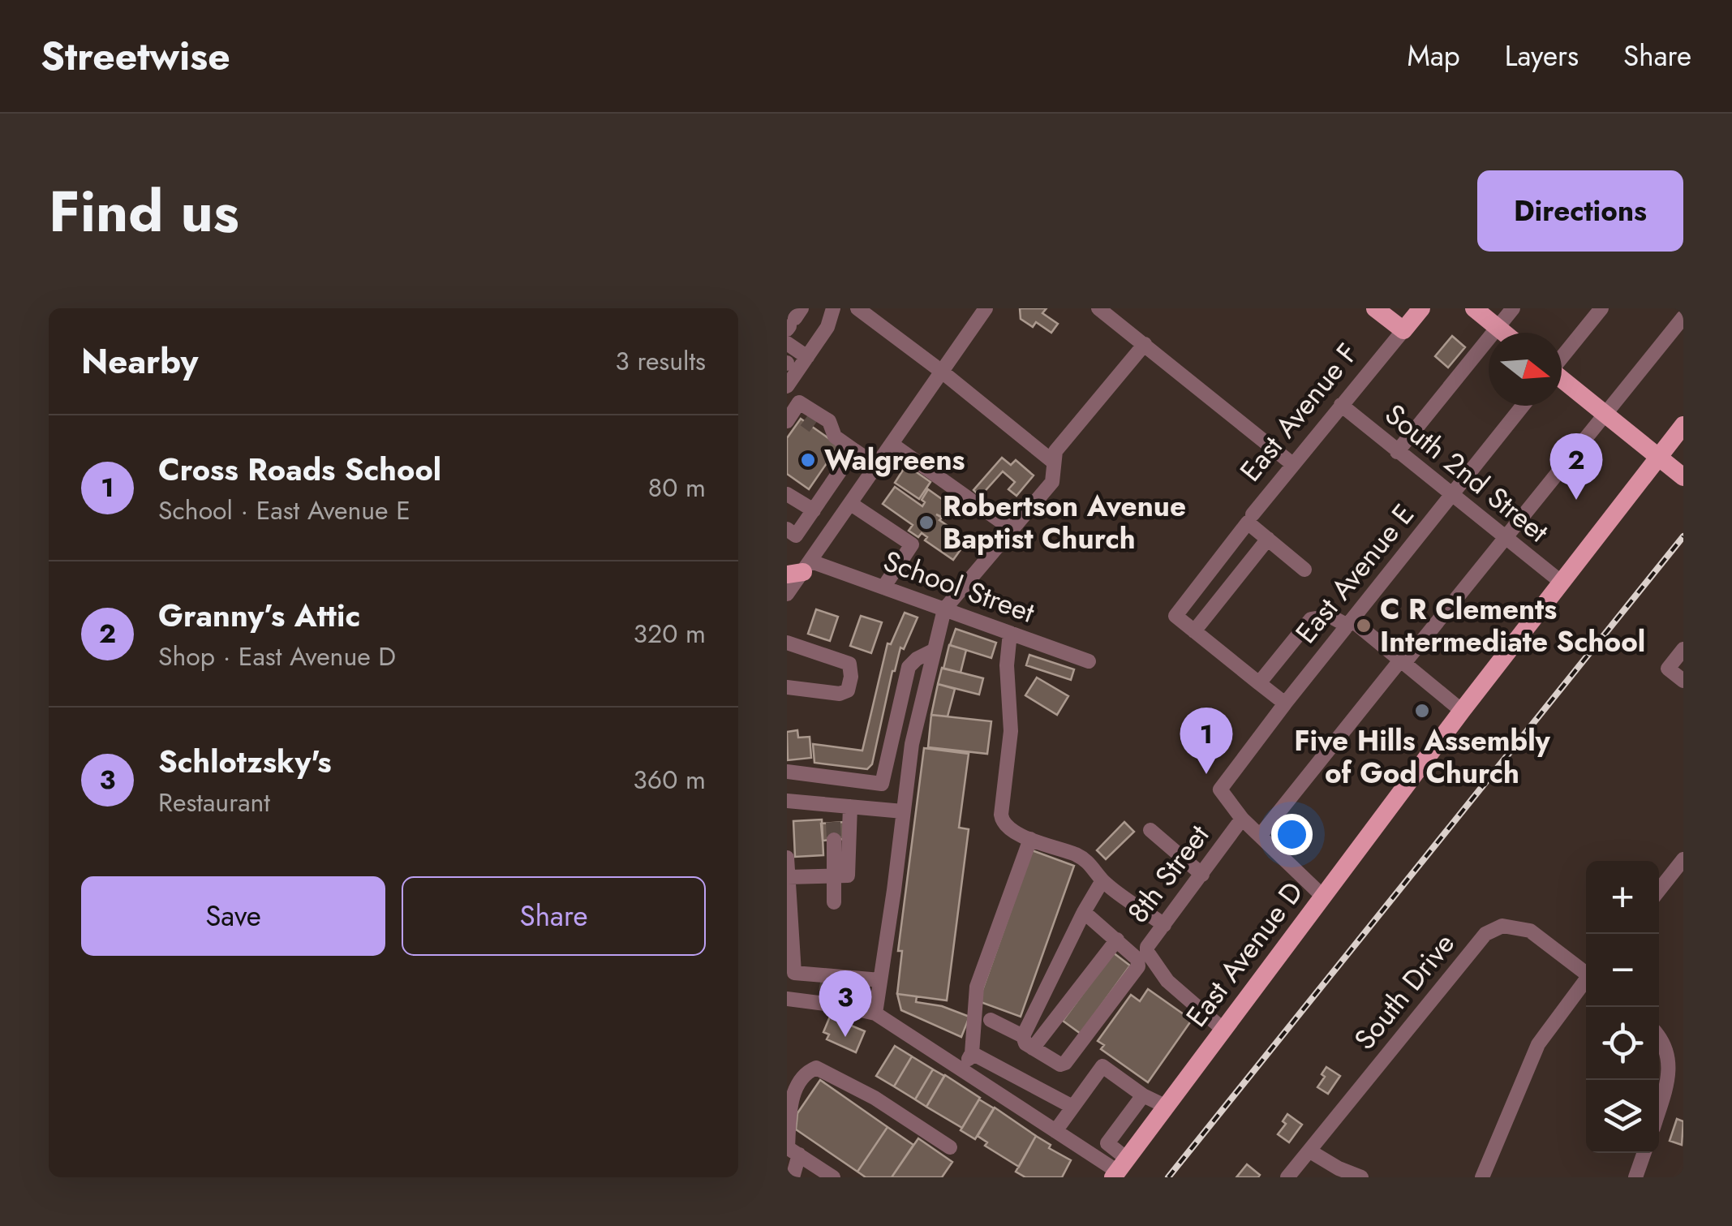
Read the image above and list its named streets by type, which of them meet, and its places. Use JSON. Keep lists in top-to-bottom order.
{
  "streets": {
    "main road": ["East Avenue F", "East Avenue D"],
    "street": [
      "South 2nd Street",
      "East Avenue E",
      "School Street",
      "8th Street",
      "South Drive"
    ]
  },
  "crossings": [
    ["East Avenue F", "South 2nd Street"],
    ["South 2nd Street", "East Avenue E"],
    ["South 2nd Street", "East Avenue D"],
    ["East Avenue E", "8th Street"],
    ["8th Street", "East Avenue D"]
  ],
  "places": [
    "Walgreens",
    "Robertson Avenue Baptist Church",
    "C R Clements Intermediate School",
    "Five Hills Assembly of God Church"
  ],
  "north": "right",
  "page": {
    "header": "Streetwise",
    "nav": ["Map", "Layers", "Share"],
    "title": "Find us",
    "buttons": [
      "Directions",
      ["Save", "Share"]
    ],
    "heading": ["Nearby", "3 results"],
    "list": [
      {
        "mark": "1",
        "name": "Cross Roads School",
        "note": "School · East Avenue E",
        "value": "80 m"
      },
      {
        "mark": "2",
        "name": "Granny’s Attic",
        "note": "Shop · East Avenue D",
        "value": "320 m"
      },
      {
        "mark": "3",
        "name": "Schlotzsky's",
        "note": "Restaurant",
        "value": "360 m"
      }
    ],
    "pins": ["2", "1", "3"],
    "map_buttons": ["+", "−"]
  }
}
